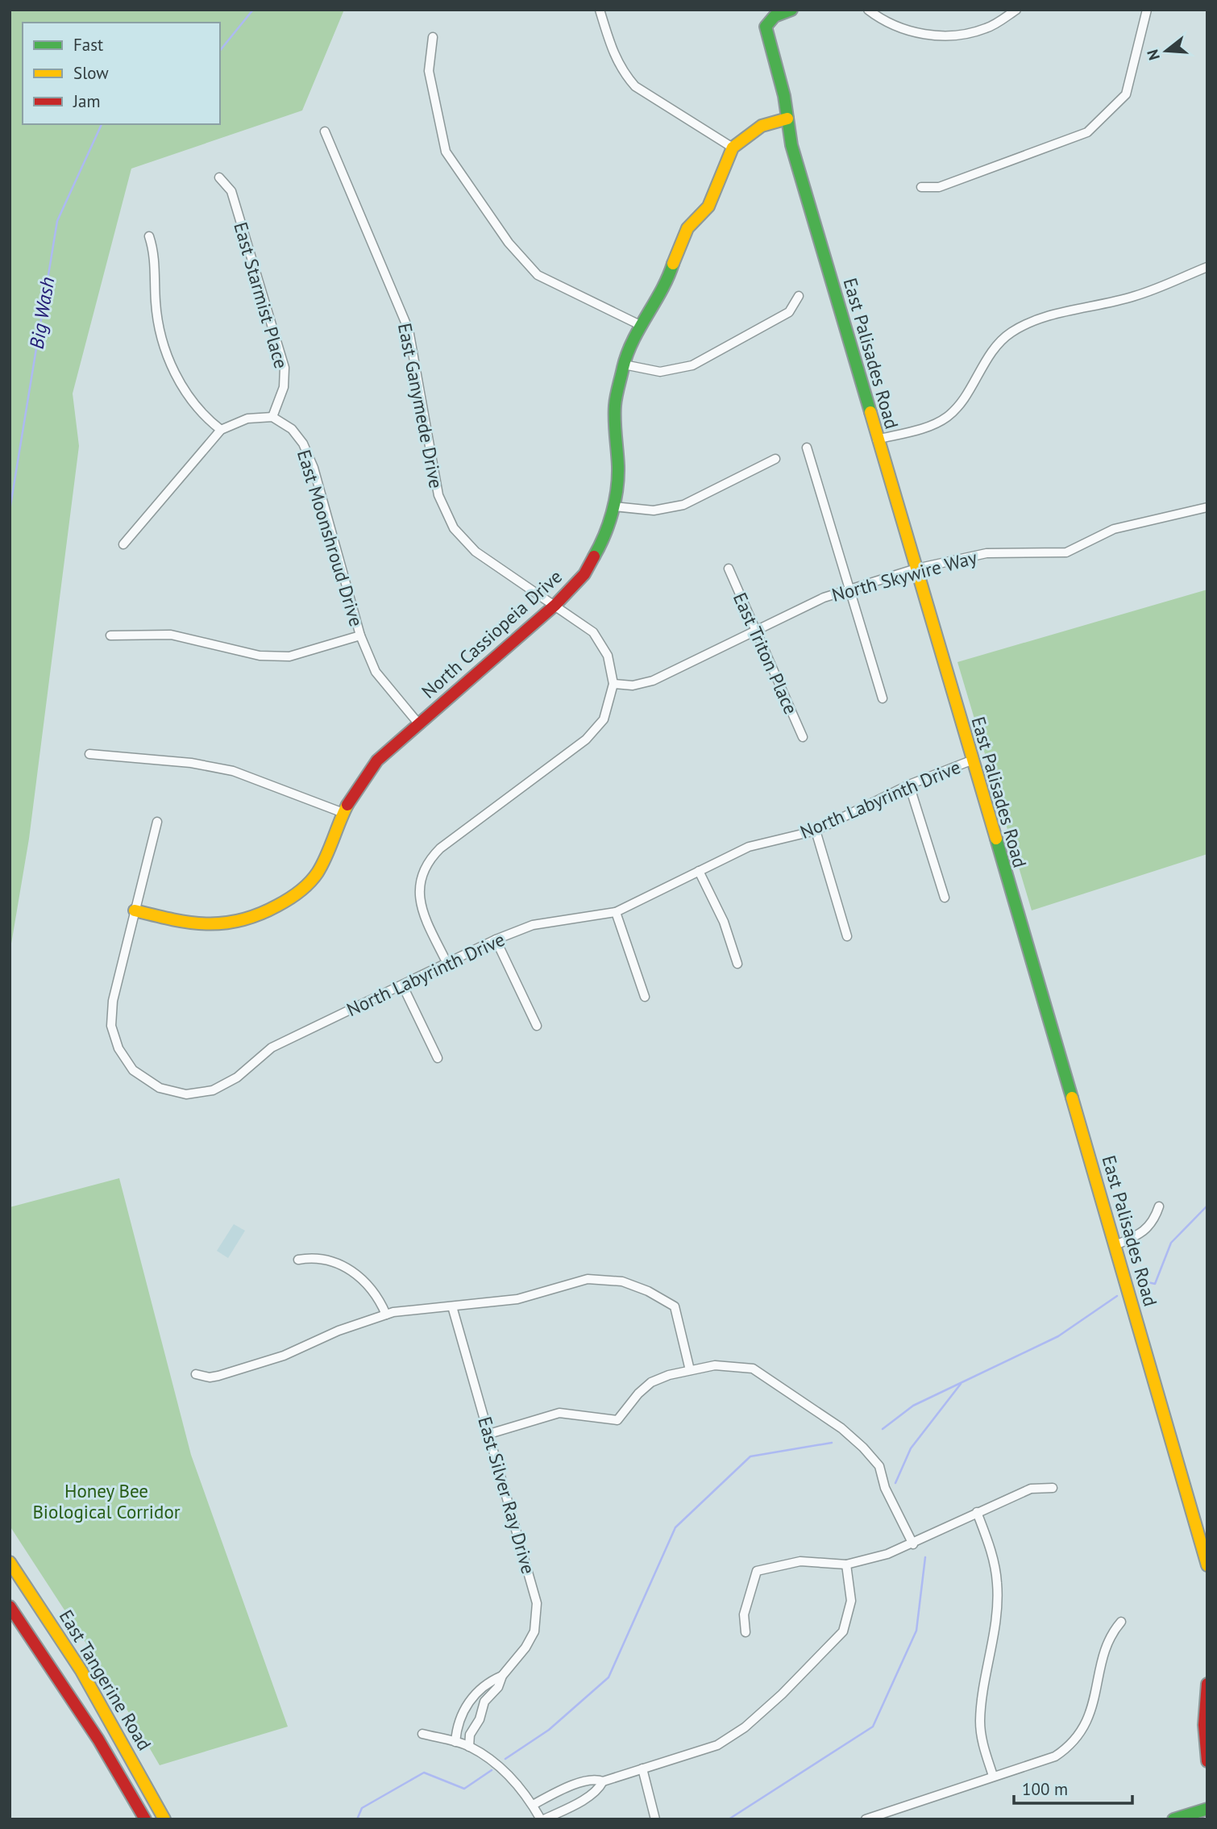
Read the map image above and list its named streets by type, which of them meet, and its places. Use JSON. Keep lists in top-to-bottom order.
{
  "streets": {
    "street": [
      "East Starmist Place",
      "East Palisades Road",
      "East Ganymede Drive",
      "East Moonshroud Drive",
      "North Skywire Way",
      "North Cassiopeia Drive",
      "East Triton Place",
      "North Labyrinth Drive",
      "East Silver Ray Drive",
      "East Tangerine Road"
    ]
  },
  "crossings": [
    ["East Starmist Place", "East Moonshroud Drive"],
    ["East Palisades Road", "North Skywire Way"],
    ["East Palisades Road", "North Cassiopeia Drive"],
    ["East Palisades Road", "North Labyrinth Drive"],
    ["East Ganymede Drive", "North Skywire Way"],
    ["East Ganymede Drive", "North Cassiopeia Drive"],
    ["East Ganymede Drive", "North Labyrinth Drive"],
    ["East Moonshroud Drive", "North Cassiopeia Drive"],
    ["North Skywire Way", "East Triton Place"],
    ["North Cassiopeia Drive", "North Labyrinth Drive"]
  ],
  "water": ["Big Wash"],
  "parks": ["Honey Bee Biological Corridor"],
  "legend": ["Fast", "Slow", "Jam"],
  "scale_bar": "100 m",
  "north": "left"
}
